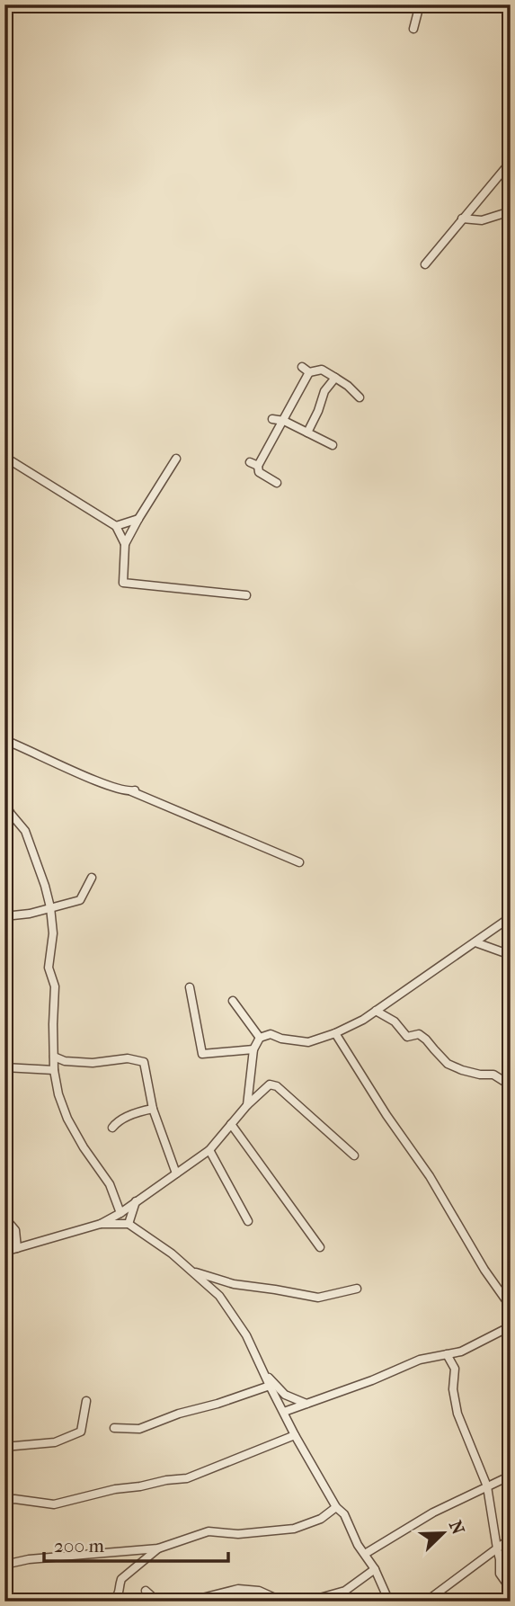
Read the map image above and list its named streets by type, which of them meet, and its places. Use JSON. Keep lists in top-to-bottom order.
{
  "scale_bar": "200 m",
  "north": "top right"
}
